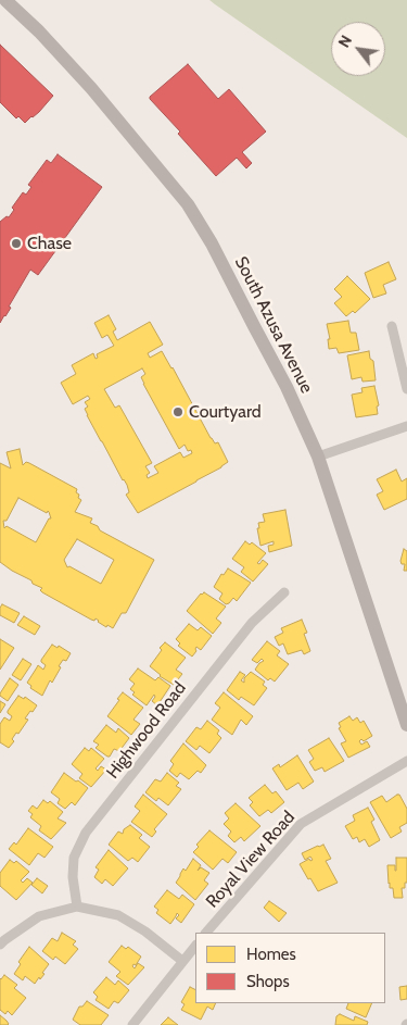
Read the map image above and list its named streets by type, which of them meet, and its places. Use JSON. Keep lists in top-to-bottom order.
{
  "streets": {
    "street": ["South Azusa Avenue", "Highwood Road", "Royal View Road"]
  },
  "places": ["Chase", "Courtyard"],
  "legend": ["Homes", "Shops"],
  "north": "top left"
}
